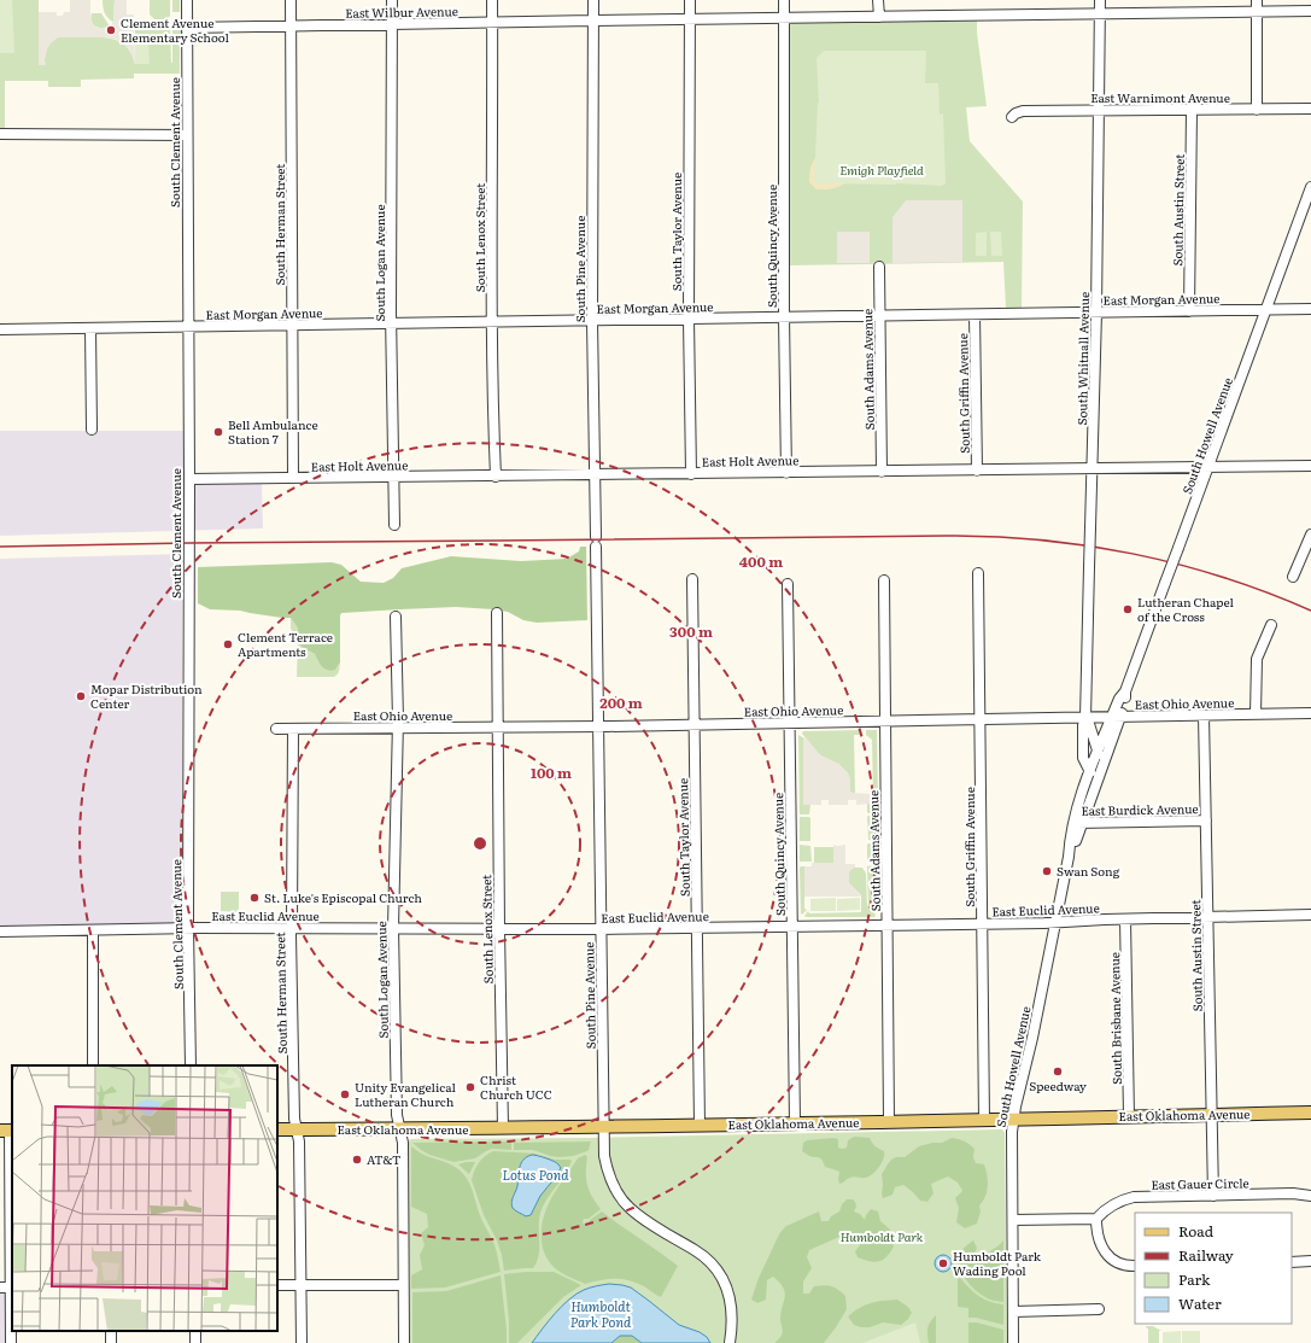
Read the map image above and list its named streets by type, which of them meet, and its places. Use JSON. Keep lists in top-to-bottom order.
{
  "streets": {
    "main road": ["East Oklahoma Avenue"],
    "street": [
      "East Wilbur Avenue",
      "East Warnimont Avenue",
      "South Clement Avenue",
      "South Austin Street",
      "South Herman Street",
      "South Taylor Avenue",
      "South Lenox Street",
      "South Quincy Avenue",
      "South Logan Avenue",
      "South Pine Avenue",
      "East Morgan Avenue",
      "South Whitnall Avenue",
      "South Adams Avenue",
      "South Griffin Avenue",
      "South Howell Avenue",
      "East Holt Avenue",
      "East Ohio Avenue",
      "East Burdick Avenue",
      "East Euclid Avenue",
      "South Brisbane Avenue",
      "East Gauer Circle"
    ]
  },
  "crossings": [
    ["East Wilbur Avenue", "South Clement Avenue"],
    ["East Wilbur Avenue", "South Herman Street"],
    ["East Wilbur Avenue", "South Taylor Avenue"],
    ["East Wilbur Avenue", "South Lenox Street"],
    ["East Wilbur Avenue", "South Quincy Avenue"],
    ["East Wilbur Avenue", "South Logan Avenue"],
    ["East Wilbur Avenue", "South Pine Avenue"],
    ["East Wilbur Avenue", "South Whitnall Avenue"],
    ["East Warnimont Avenue", "South Austin Street"],
    ["East Warnimont Avenue", "South Whitnall Avenue"],
    ["South Clement Avenue", "East Morgan Avenue"],
    ["South Clement Avenue", "East Holt Avenue"],
    ["South Clement Avenue", "East Euclid Avenue"],
    ["South Austin Street", "East Morgan Avenue"],
    ["South Austin Street", "East Ohio Avenue"],
    ["South Austin Street", "East Burdick Avenue"],
    ["South Austin Street", "East Euclid Avenue"],
    ["South Austin Street", "East Oklahoma Avenue"],
    ["South Austin Street", "East Gauer Circle"],
    ["South Herman Street", "East Morgan Avenue"],
    ["South Herman Street", "East Holt Avenue"],
    ["South Herman Street", "East Ohio Avenue"],
    ["South Herman Street", "East Euclid Avenue"],
    ["South Herman Street", "East Oklahoma Avenue"],
    ["South Taylor Avenue", "East Morgan Avenue"],
    ["South Taylor Avenue", "East Holt Avenue"],
    ["South Taylor Avenue", "East Ohio Avenue"],
    ["South Taylor Avenue", "East Euclid Avenue"],
    ["South Taylor Avenue", "East Oklahoma Avenue"],
    ["South Lenox Street", "East Morgan Avenue"],
    ["South Lenox Street", "East Holt Avenue"],
    ["South Lenox Street", "East Ohio Avenue"],
    ["South Lenox Street", "East Euclid Avenue"],
    ["South Lenox Street", "East Oklahoma Avenue"],
    ["South Quincy Avenue", "East Morgan Avenue"],
    ["South Quincy Avenue", "East Holt Avenue"],
    ["South Quincy Avenue", "East Ohio Avenue"],
    ["South Quincy Avenue", "East Euclid Avenue"],
    ["South Quincy Avenue", "East Oklahoma Avenue"],
    ["South Logan Avenue", "East Morgan Avenue"],
    ["South Logan Avenue", "East Holt Avenue"],
    ["South Logan Avenue", "East Ohio Avenue"],
    ["South Logan Avenue", "East Euclid Avenue"],
    ["South Logan Avenue", "East Oklahoma Avenue"],
    ["South Pine Avenue", "East Morgan Avenue"],
    ["South Pine Avenue", "East Holt Avenue"],
    ["South Pine Avenue", "East Ohio Avenue"],
    ["South Pine Avenue", "East Euclid Avenue"],
    ["South Pine Avenue", "East Oklahoma Avenue"],
    ["East Morgan Avenue", "South Whitnall Avenue"],
    ["East Morgan Avenue", "South Adams Avenue"],
    ["East Morgan Avenue", "South Griffin Avenue"],
    ["East Morgan Avenue", "South Howell Avenue"],
    ["South Whitnall Avenue", "South Howell Avenue"],
    ["South Whitnall Avenue", "East Holt Avenue"],
    ["South Whitnall Avenue", "East Ohio Avenue"],
    ["South Adams Avenue", "East Holt Avenue"],
    ["South Adams Avenue", "East Ohio Avenue"],
    ["South Adams Avenue", "East Euclid Avenue"],
    ["South Adams Avenue", "East Oklahoma Avenue"],
    ["South Griffin Avenue", "East Holt Avenue"],
    ["South Griffin Avenue", "East Ohio Avenue"],
    ["South Griffin Avenue", "East Euclid Avenue"],
    ["South Griffin Avenue", "East Oklahoma Avenue"],
    ["South Howell Avenue", "East Holt Avenue"],
    ["South Howell Avenue", "East Ohio Avenue"],
    ["South Howell Avenue", "East Burdick Avenue"],
    ["South Howell Avenue", "East Euclid Avenue"],
    ["South Howell Avenue", "East Oklahoma Avenue"],
    ["East Euclid Avenue", "South Brisbane Avenue"],
    ["South Brisbane Avenue", "East Oklahoma Avenue"]
  ],
  "water": ["Lotus Pond", "Humboldt Park Pond"],
  "parks": ["Emigh Playfield", "Humboldt Park"],
  "places": [
    "Clement Avenue Elementary School",
    "Bell Ambulance Station 7",
    "Lutheran Chapel of the Cross",
    "Clement Terrace Apartments",
    "Mopar Distribution Center",
    "Swan Song",
    "St. Luke's Episcopal Church",
    "Speedway",
    "Christ Church UCC",
    "Unity Evangelical Lutheran Church",
    "AT&T",
    "Humboldt Park Wading Pool"
  ],
  "legend": [
    "Road",
    "Railway",
    "Park",
    "Water"
  ],
  "rings": [
    "400 m",
    "300 m",
    "200 m",
    "100 m"
  ]
}
